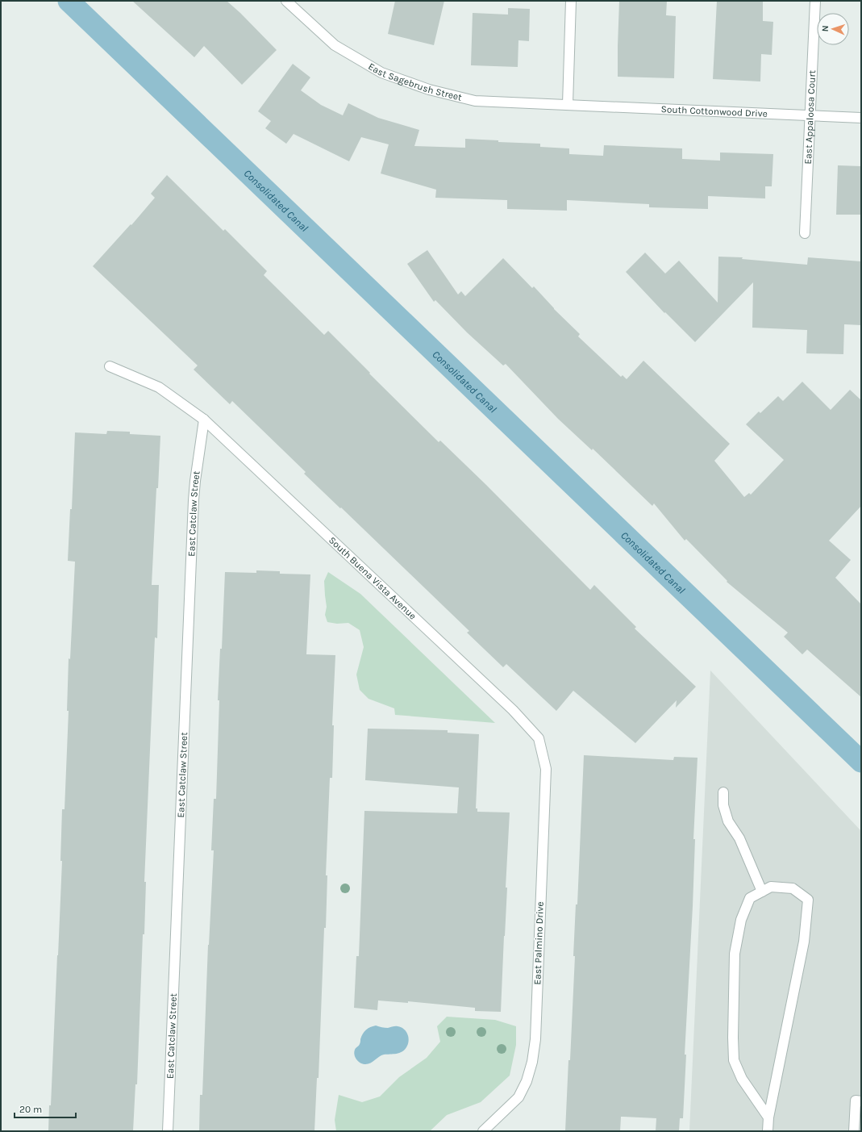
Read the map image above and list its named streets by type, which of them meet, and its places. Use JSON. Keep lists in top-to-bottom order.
{
  "streets": {
    "street": [
      "East Sagebrush Street",
      "South Cottonwood Drive",
      "East Appaloosa Court",
      "East Catclaw Street",
      "South Buena Vista Avenue",
      "East Palmino Drive"
    ]
  },
  "crossings": [
    ["East Sagebrush Street", "South Cottonwood Drive"],
    ["South Cottonwood Drive", "East Appaloosa Court"],
    ["East Catclaw Street", "South Buena Vista Avenue"],
    ["South Buena Vista Avenue", "East Palmino Drive"]
  ],
  "water": ["Consolidated Canal"],
  "scale_bar": "20 m",
  "north": "left"
}
